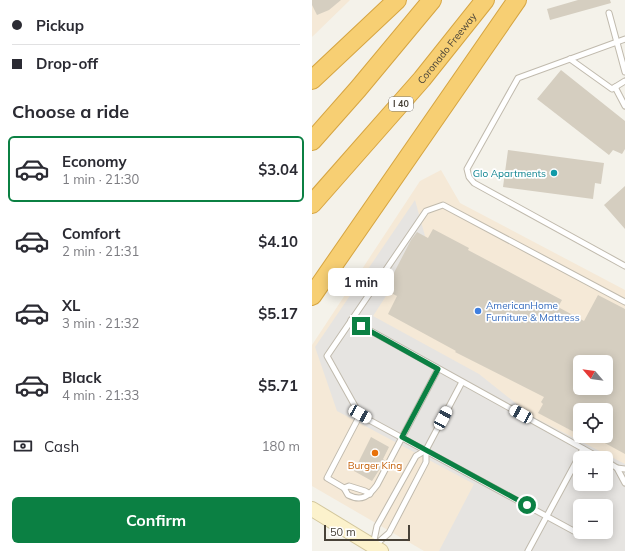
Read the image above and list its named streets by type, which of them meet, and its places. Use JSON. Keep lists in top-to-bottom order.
{
  "streets": {
    "highway": ["Coronado Freeway", "I 40"]
  },
  "places": ["Glo Apartments", "AmericanHome Furniture & Mattress", "Burger King"],
  "scale_bar": "50 m",
  "north": "top left",
  "page": {
    "banner": ["Pickup", "Drop-off"],
    "heading": "Choose a ride",
    "list": [
      {
        "name": "Economy",
        "note": "1 min · 21:30",
        "value": "$3.04"
      },
      {
        "name": "Comfort",
        "note": "2 min · 21:31",
        "value": "$4.10"
      },
      {
        "name": "XL",
        "note": "3 min · 21:32",
        "value": "$5.17"
      },
      {
        "name": "Black",
        "note": "4 min · 21:33",
        "value": "$5.71"
      }
    ],
    "bubble": "1 min",
    "map_buttons": ["+", "−"],
    "pay": ["Cash", "180 m"],
    "buttons": "Confirm",
    "scale": "50 m"
  }
}
